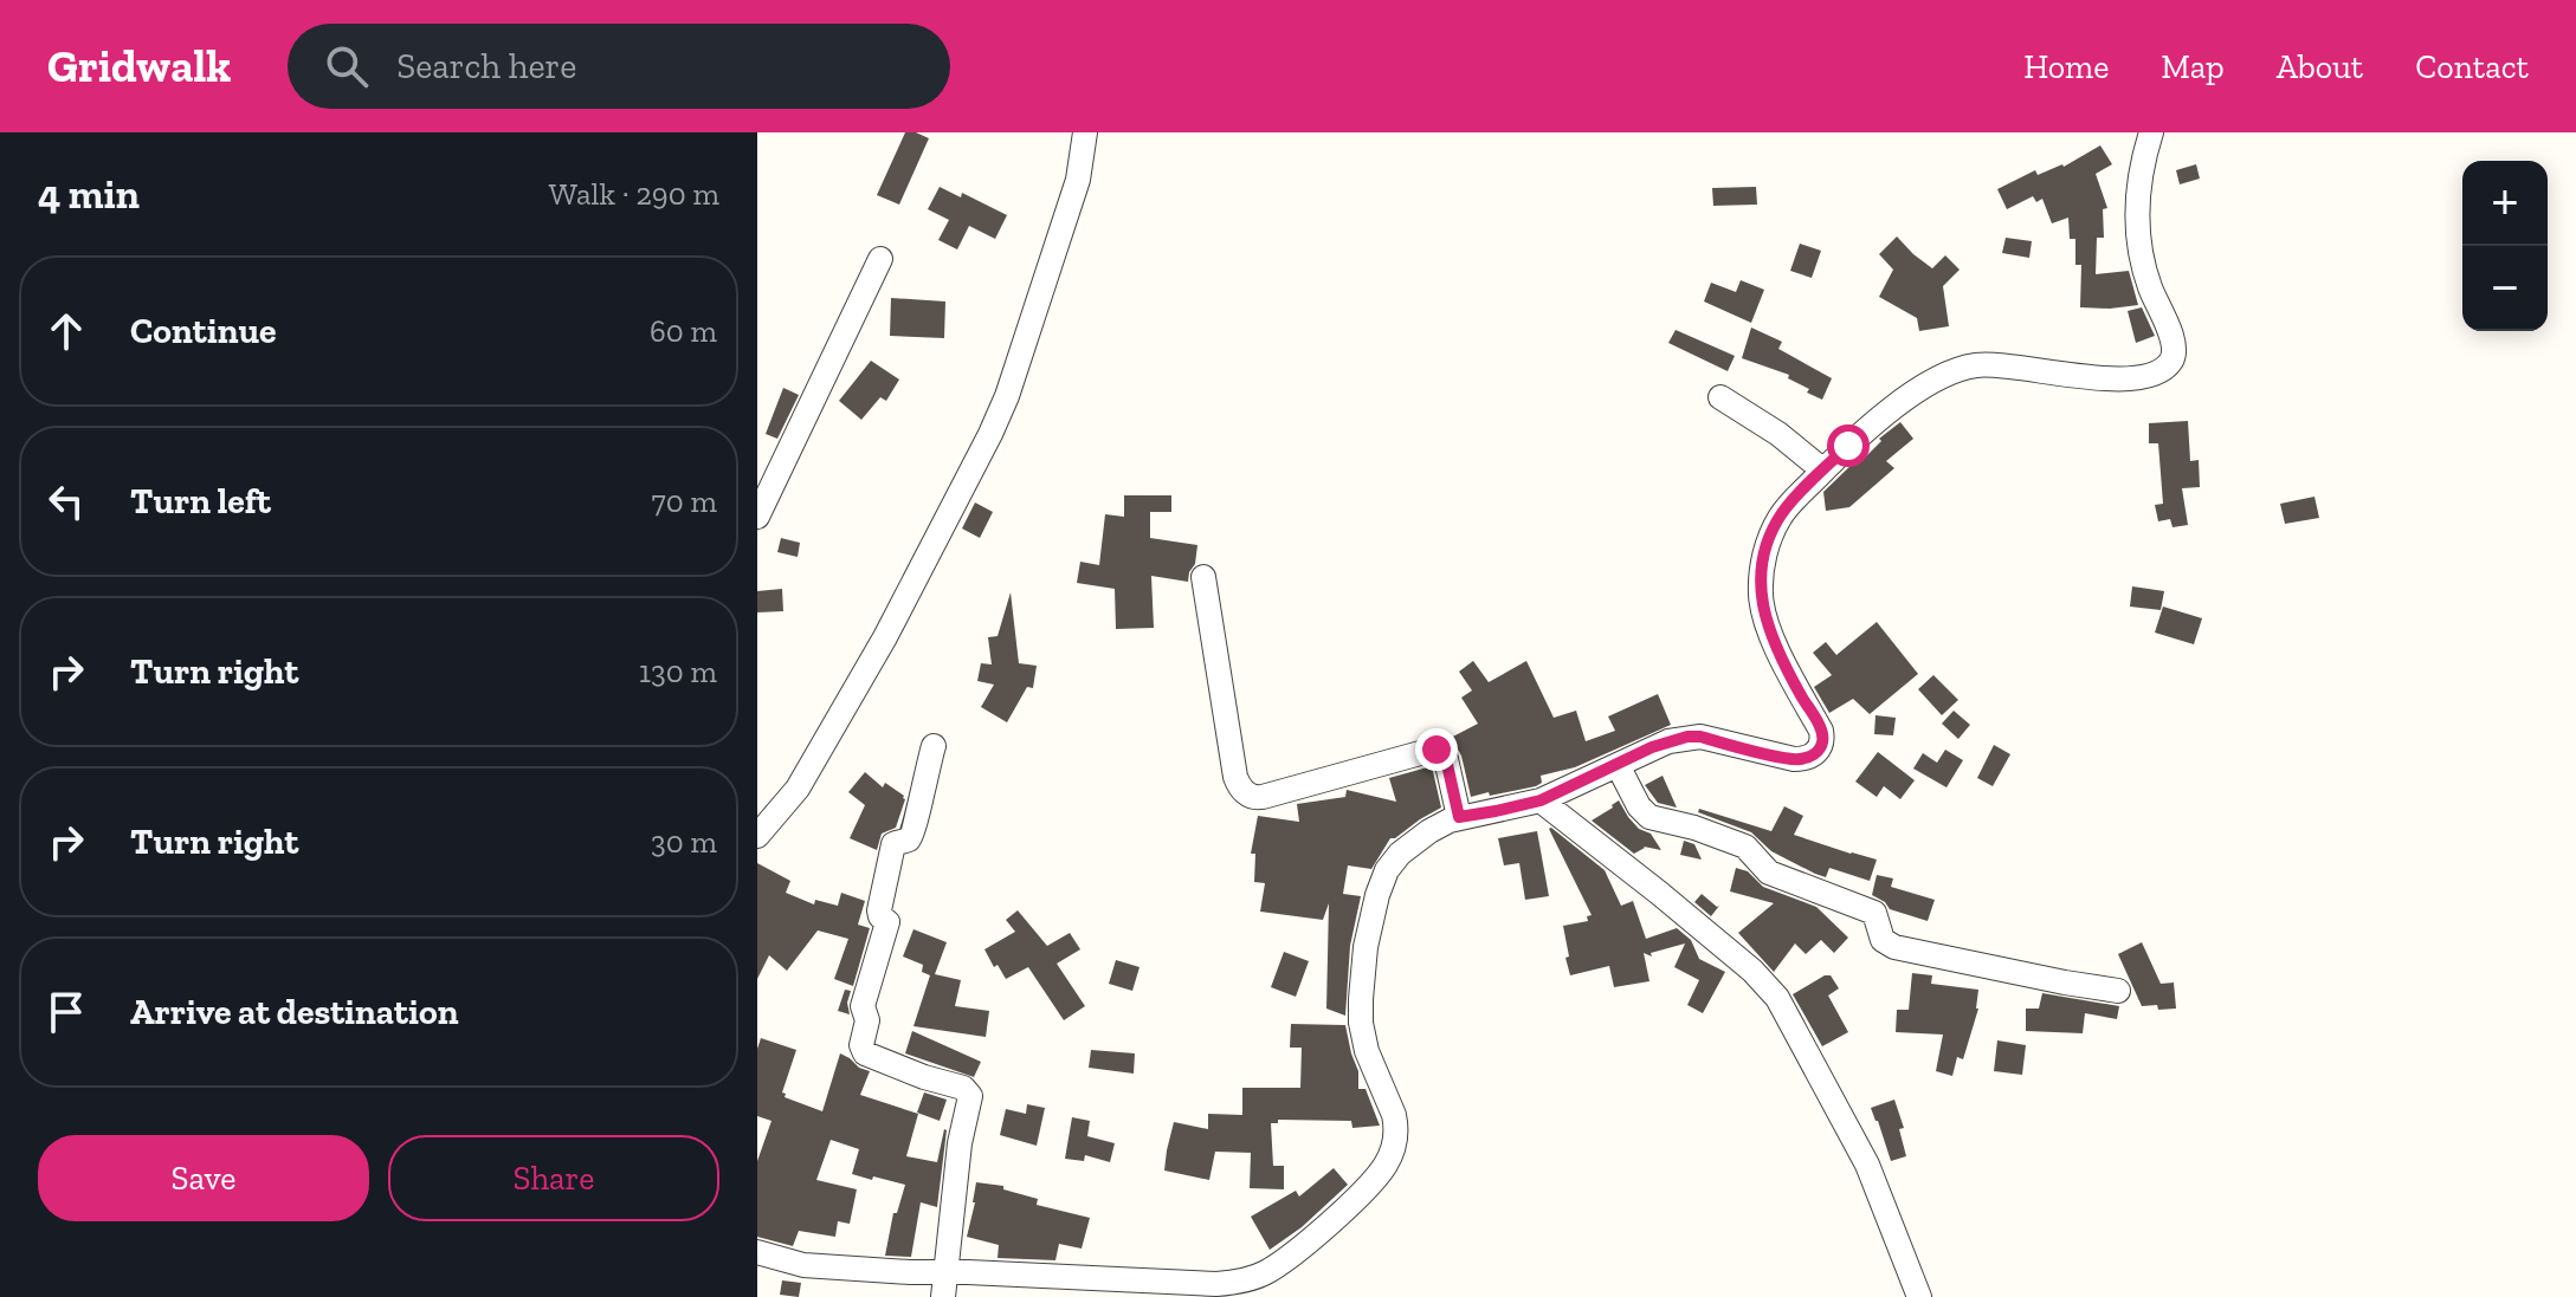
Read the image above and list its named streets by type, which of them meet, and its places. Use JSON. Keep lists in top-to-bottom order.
{
  "page": {
    "header": "Gridwalk",
    "search": "Search here",
    "nav": [
      "Home",
      "Map",
      "About",
      "Contact"
    ],
    "heading": ["4 min", "Walk · 290 m"],
    "map_buttons": ["+", "−"],
    "list": [
      ["Continue", "60 m"],
      ["Turn left", "70 m"],
      ["Turn right", "130 m"],
      ["Turn right", "30 m"],
      "Arrive at destination"
    ],
    "buttons": ["Save", "Share"]
  }
}
